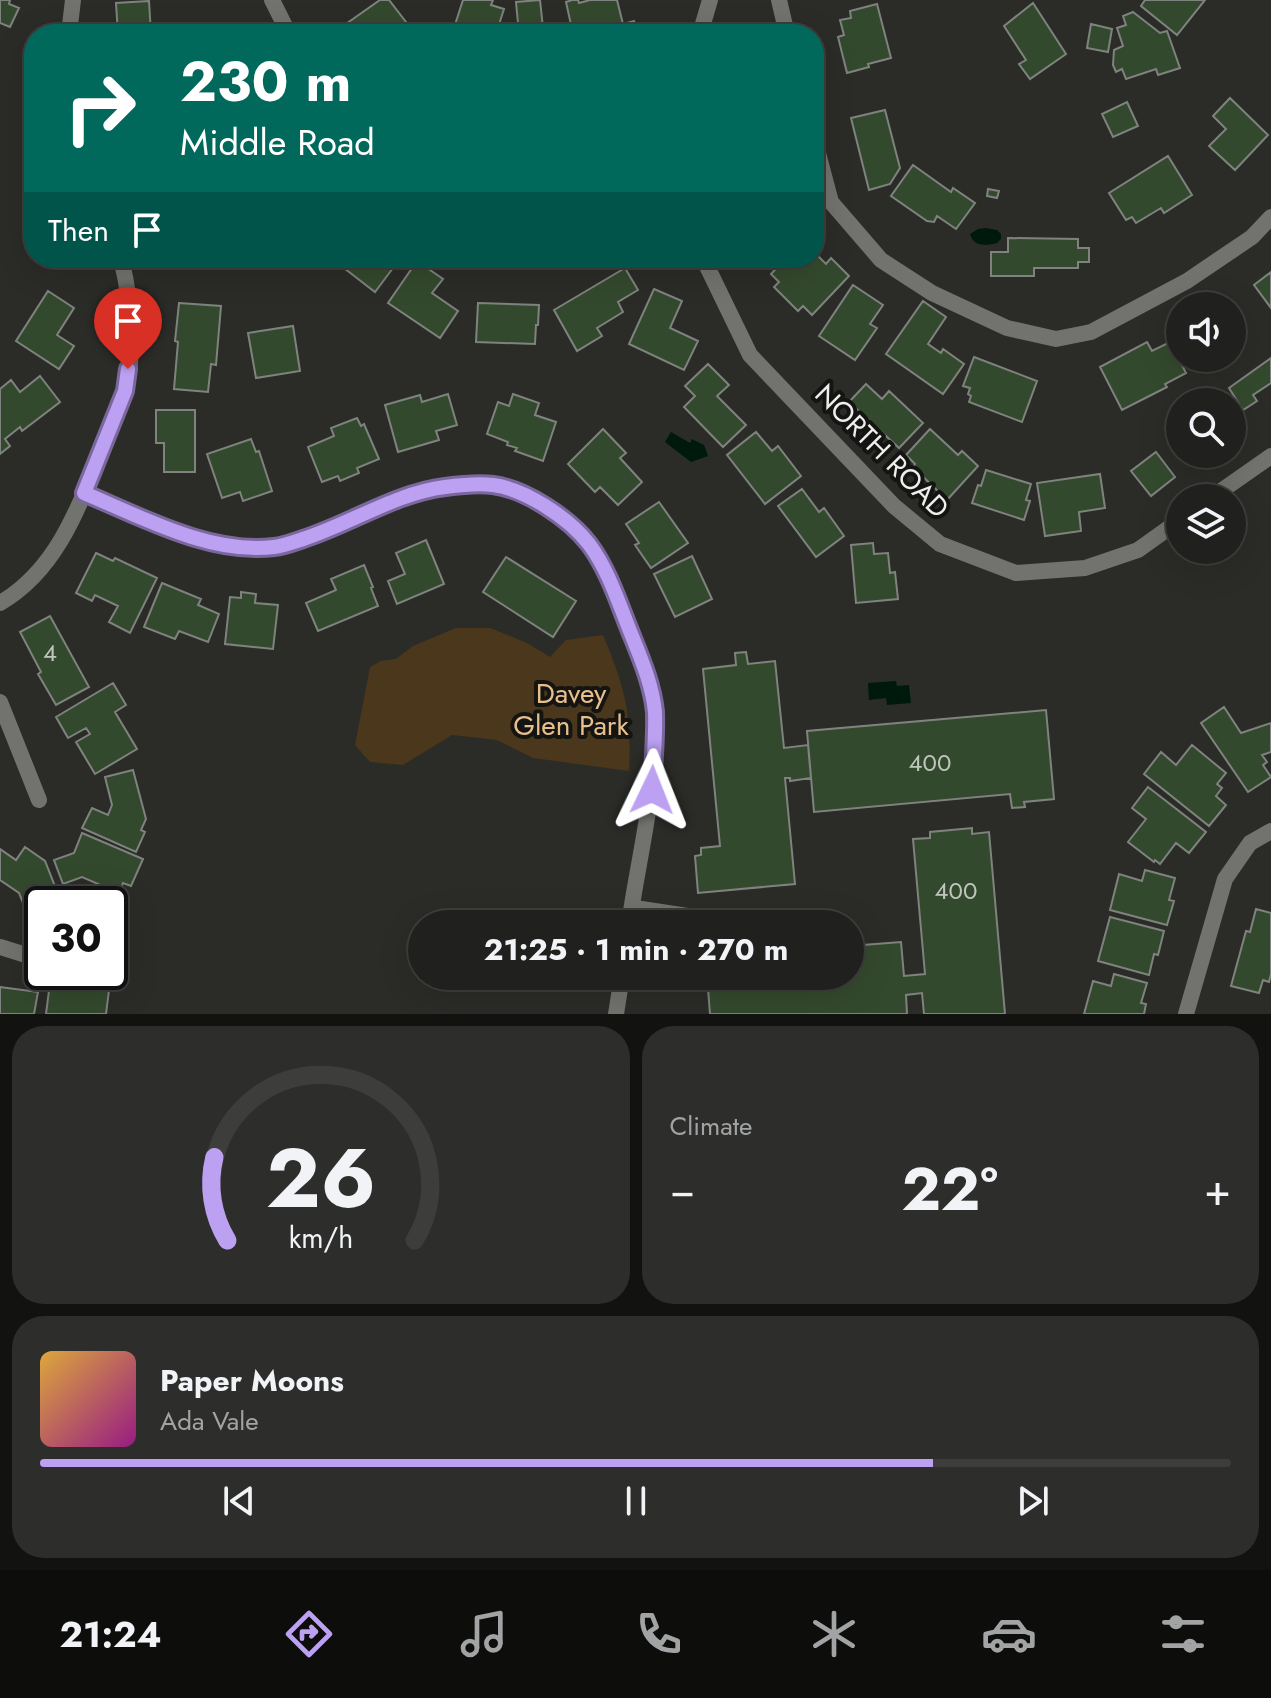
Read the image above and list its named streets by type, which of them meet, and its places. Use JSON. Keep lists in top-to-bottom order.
{
  "streets": {
    "street": ["NORTH ROAD"]
  },
  "parks": ["Davey Glen Park"],
  "house_numbers": ["4", "400", "400"],
  "page": {
    "turn": ["230 m", "Middle Road"],
    "then": "Then",
    "limit": "30",
    "trip": "21:25 · 1 min · 270 m",
    "tile": "Climate",
    "heat": ["−", "22°", "+"],
    "song": ["Paper Moons", "Ada Vale"],
    "tabs": "21:24",
    "gauge": ["26", "km/h"]
  }
}
